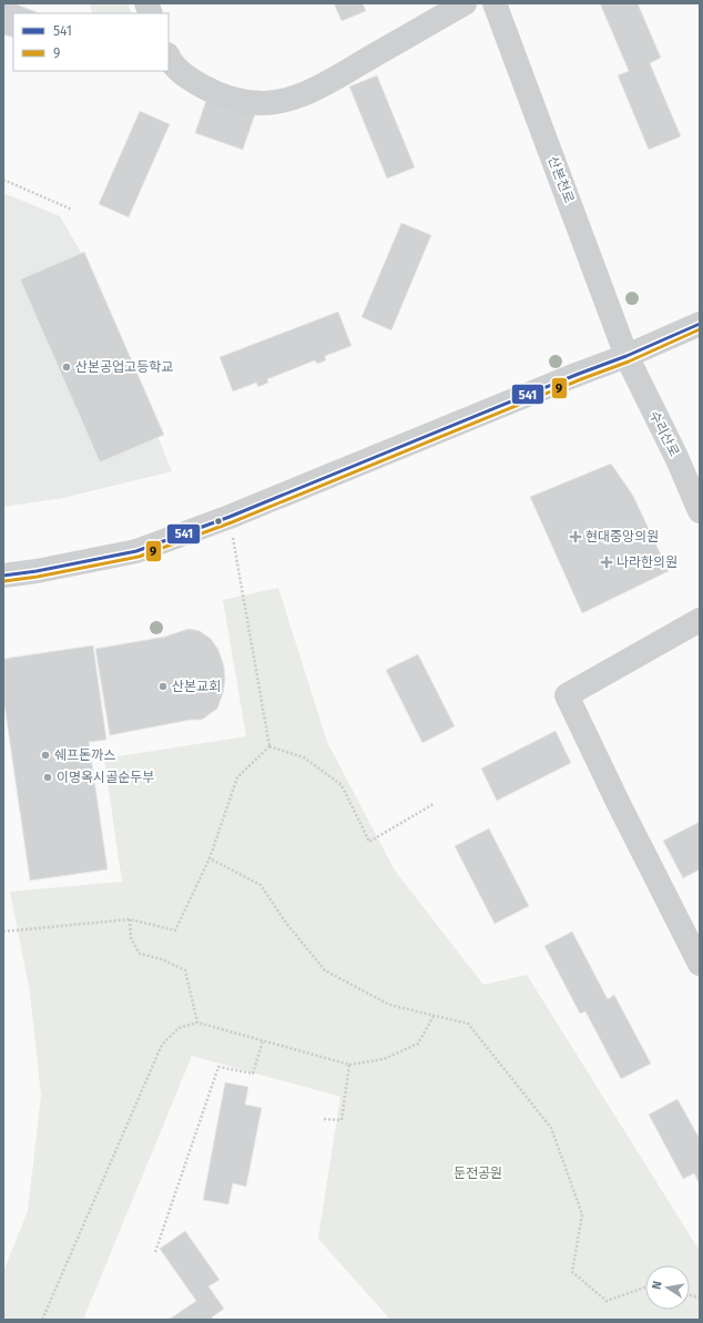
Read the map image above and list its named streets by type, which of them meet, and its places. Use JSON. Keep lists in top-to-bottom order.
{
  "streets": {
    "street": ["산본천로", "수리산로"]
  },
  "crossings": [
    ["산본천로", "수리산로"]
  ],
  "parks": ["둔전공원"],
  "places": {
    "other": [
      "산본공업고등학교",
      "산본교회",
      "쉐프돈까스",
      "이명옥시골순두부"
    ],
    "health": ["현대중앙의원", "나라한의원"]
  },
  "lines": ["transit line 541", "transit line 9"],
  "legend": ["541", "9"],
  "north": "left"
}
